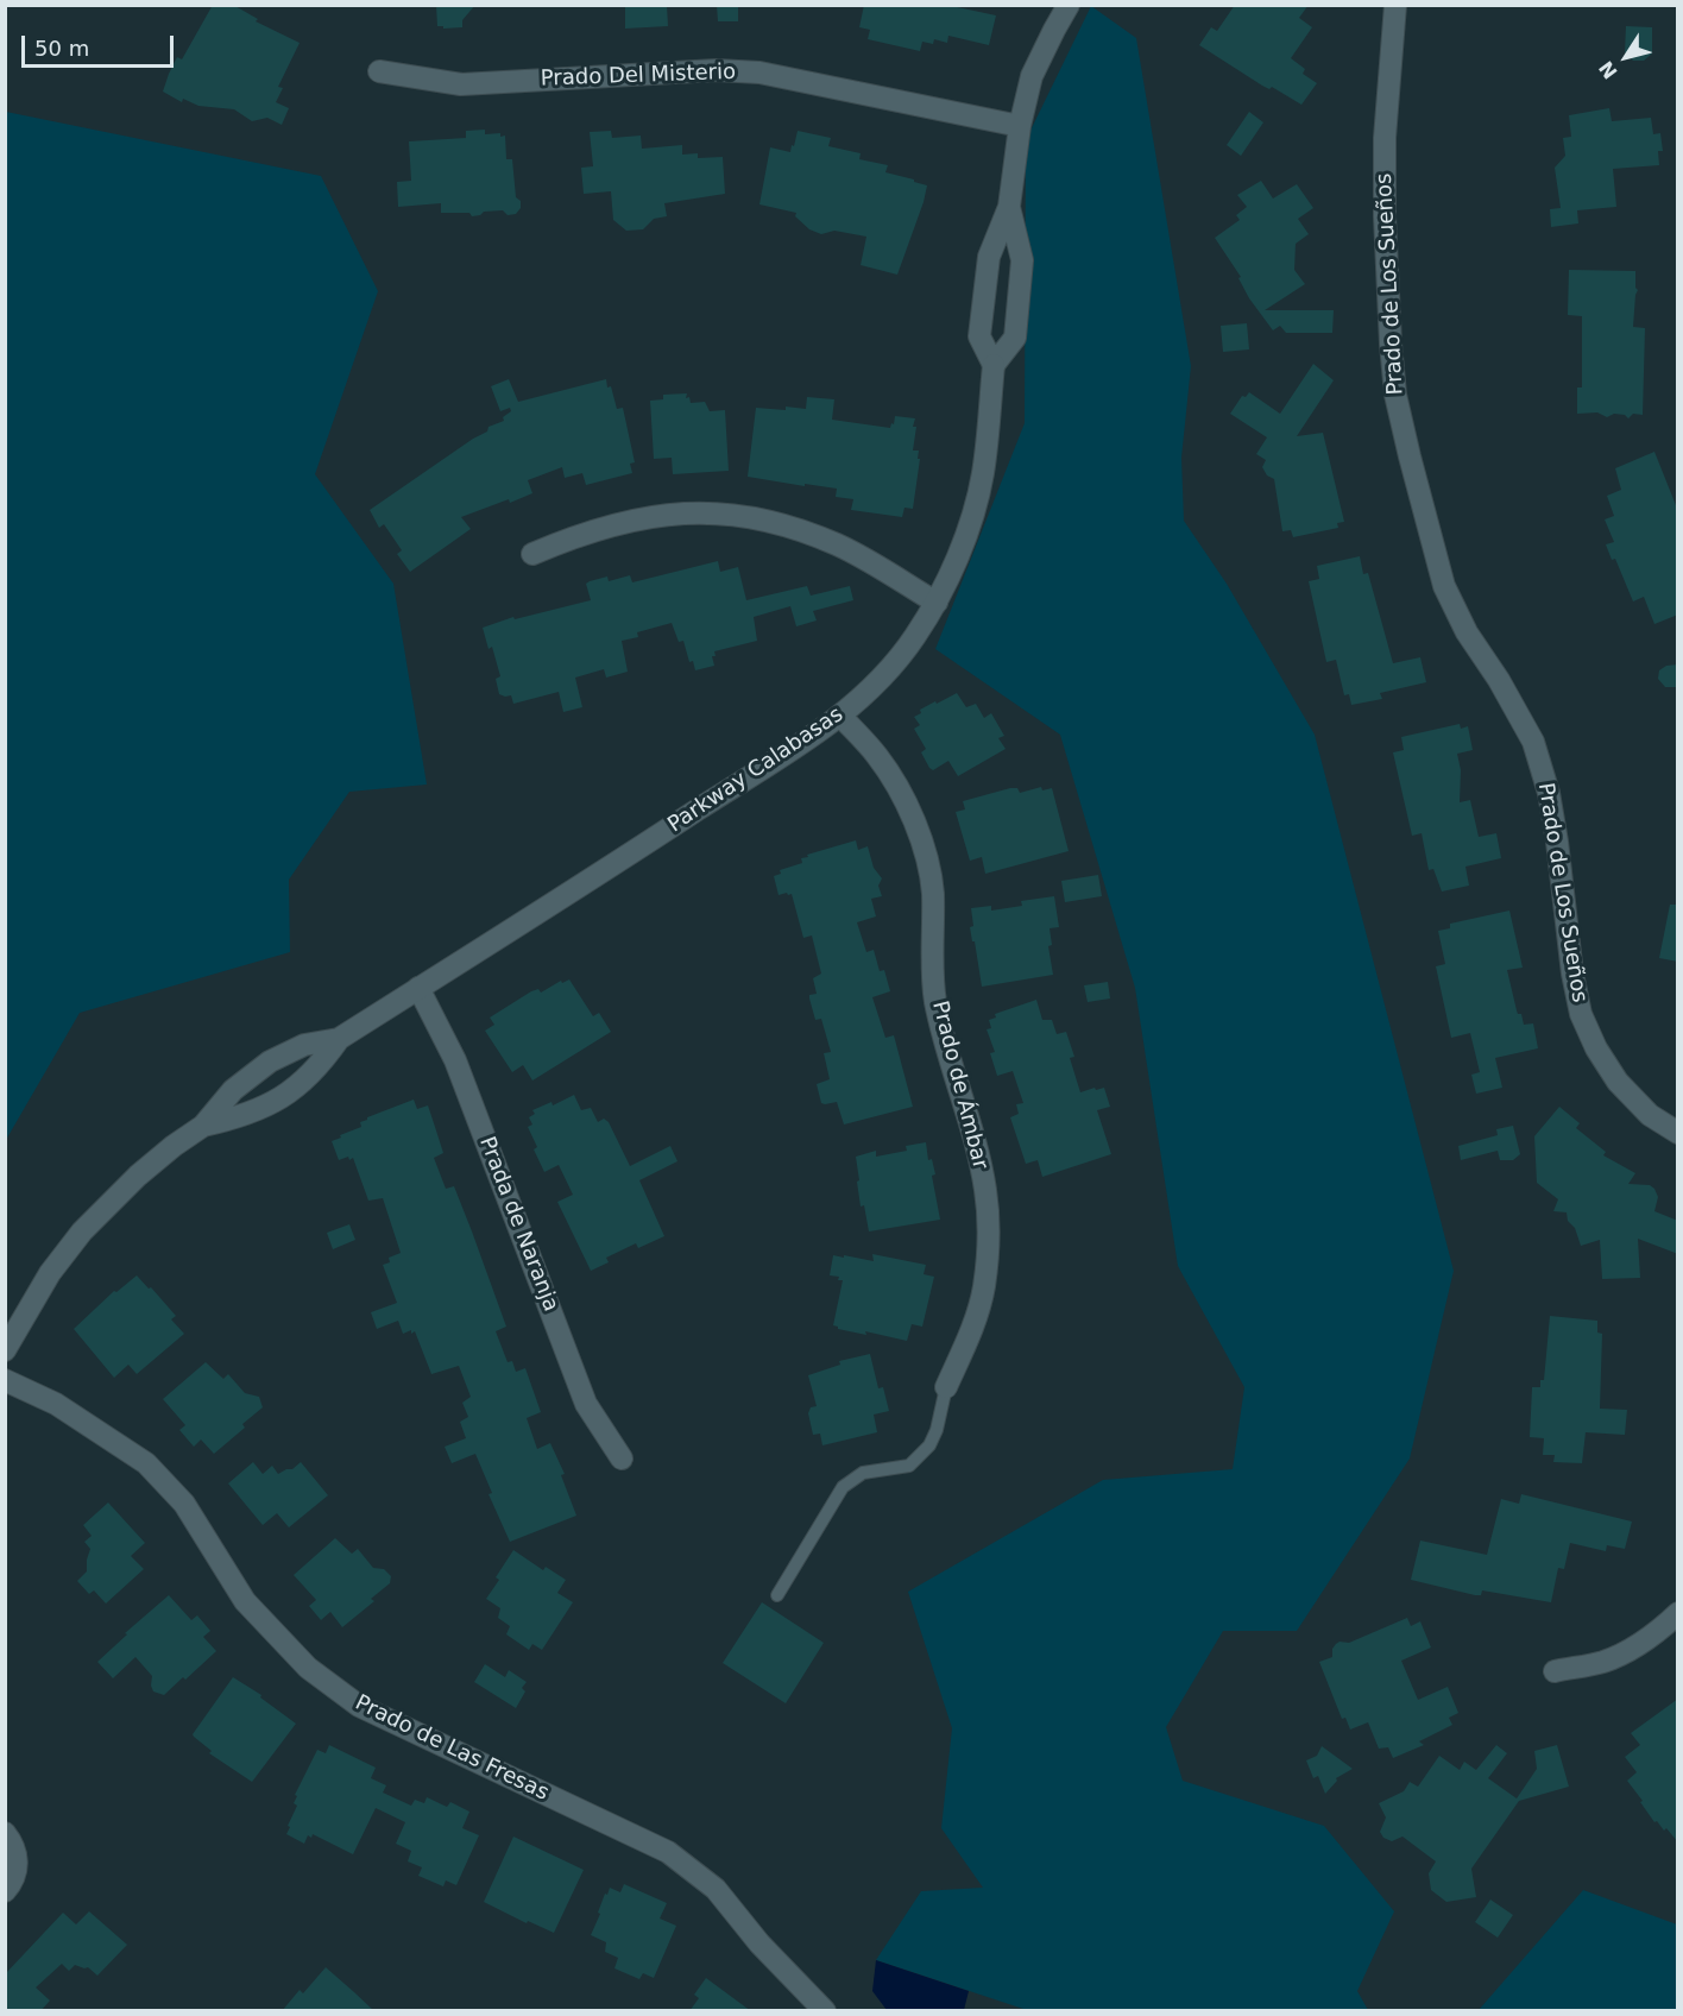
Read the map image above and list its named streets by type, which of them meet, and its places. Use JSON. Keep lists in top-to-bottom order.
{
  "streets": {
    "street": [
      "Prado Del Misterio",
      "Prado de Los Sueños",
      "Parkway Calabasas",
      "Prado de Ámbar",
      "Prada de Naranja",
      "Prado de Las Fresas"
    ]
  },
  "crossings": [
    ["Prado Del Misterio", "Parkway Calabasas"],
    ["Parkway Calabasas", "Prado de Ámbar"],
    ["Parkway Calabasas", "Prada de Naranja"]
  ],
  "scale_bar": "50 m",
  "north": "bottom left"
}
